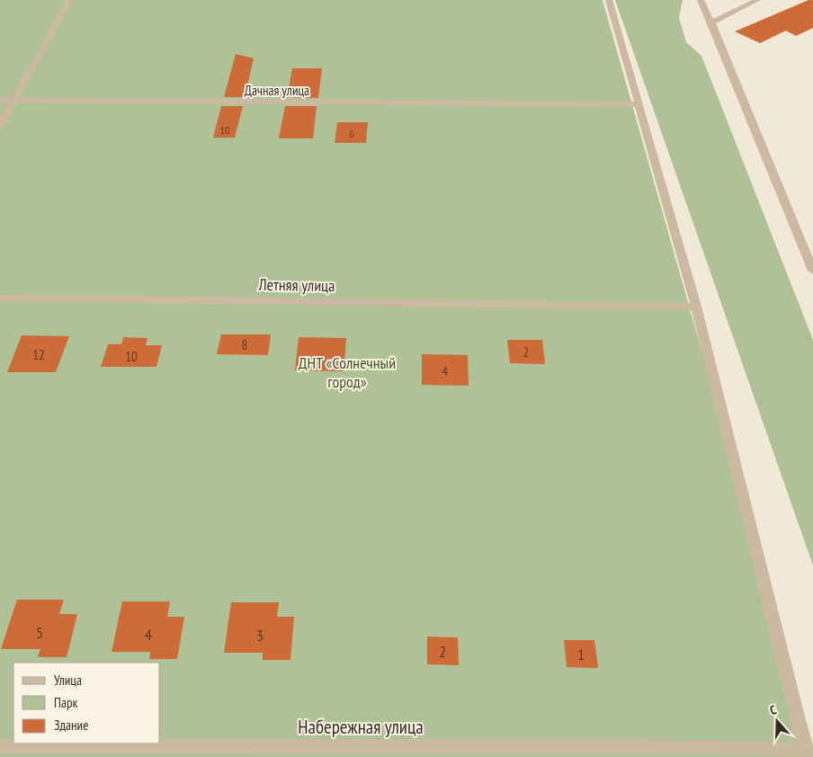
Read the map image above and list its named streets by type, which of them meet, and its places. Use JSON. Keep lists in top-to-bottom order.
{
  "streets": {
    "street": ["Дачная улица", "Летняя улица", "Набережная улица"]
  },
  "parks": ["ДНТ «Солнечный город»"],
  "house_numbers": [
    "10",
    "6",
    "8",
    "2",
    "12",
    "10",
    "4",
    "5",
    "4",
    "3",
    "2",
    "1"
  ],
  "legend": ["Улица", "Парк", "Здание"],
  "north": "top"
}
